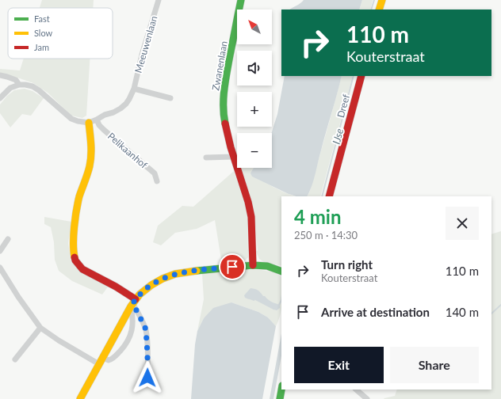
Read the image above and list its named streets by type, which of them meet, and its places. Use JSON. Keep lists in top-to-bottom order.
{
  "streets": {
    "street": [
      "Meeuwenlaan",
      "Zwanenlaan",
      "Dreef",
      "Pelikaanhof"
    ]
  },
  "crossings": [
    ["Meeuwenlaan", "Pelikaanhof"]
  ],
  "water": ["IJse"],
  "legend": ["Fast", "Slow", "Jam"],
  "north": "top left",
  "page": {
    "map_buttons": ["+", "−"],
    "turn": ["110 m", "Kouterstraat"],
    "heading": ["4 min", "250 m · 14:30"],
    "list": [
      {
        "name": "Turn right",
        "note": "Kouterstraat",
        "value": "110 m"
      },
      {
        "name": "Arrive at destination",
        "value": "140 m"
      }
    ],
    "buttons": ["Exit", "Share"]
  }
}
